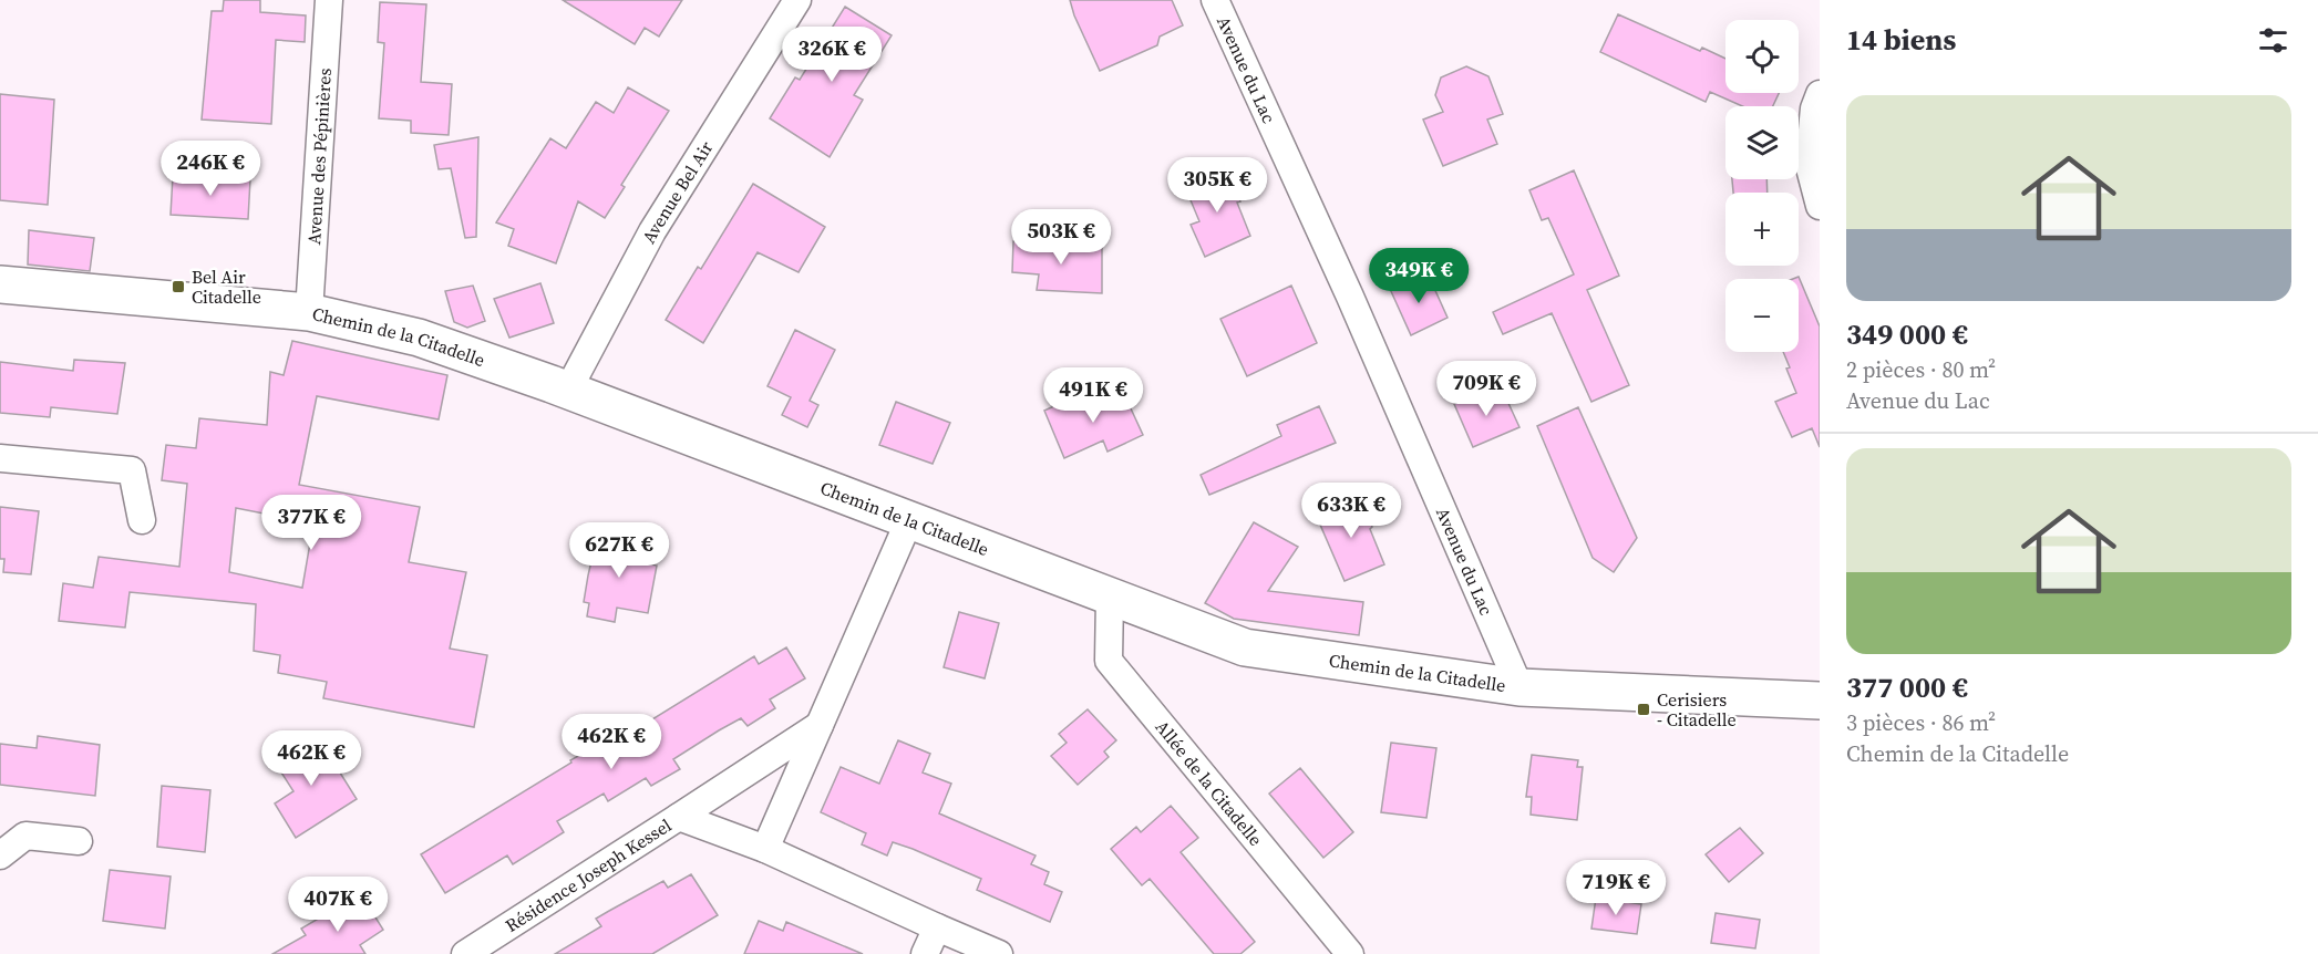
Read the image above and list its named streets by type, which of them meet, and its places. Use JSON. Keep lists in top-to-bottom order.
{
  "streets": {
    "street": [
      "Avenue du Lac",
      "Avenue des Pépinières",
      "Avenue Bel Air",
      "Chemin de la Citadelle",
      "Allée de la Citadelle",
      "Résidence Joseph Kessel"
    ]
  },
  "crossings": [
    ["Avenue du Lac", "Chemin de la Citadelle"],
    ["Avenue des Pépinières", "Chemin de la Citadelle"],
    ["Avenue Bel Air", "Chemin de la Citadelle"],
    ["Chemin de la Citadelle", "Allée de la Citadelle"]
  ],
  "places": {
    "transit": ["Bel Air Citadelle", "Cerisiers - Citadelle"]
  },
  "page": {
    "heading": "14 biens",
    "map_buttons": ["+", "−"],
    "price": [
      "326K €",
      "246K €",
      "305K €",
      "503K €",
      "349K €",
      "709K €",
      "491K €",
      "633K €",
      "377K €",
      "627K €",
      "462K €",
      "462K €",
      "719K €",
      "407K €"
    ],
    "list": [
      {
        "name": "349 000 €",
        "note": "2 pièces · 80 m² · Avenue du Lac"
      },
      {
        "name": "377 000 €",
        "note": "3 pièces · 86 m² · Chemin de la Citadelle"
      }
    ]
  }
}
